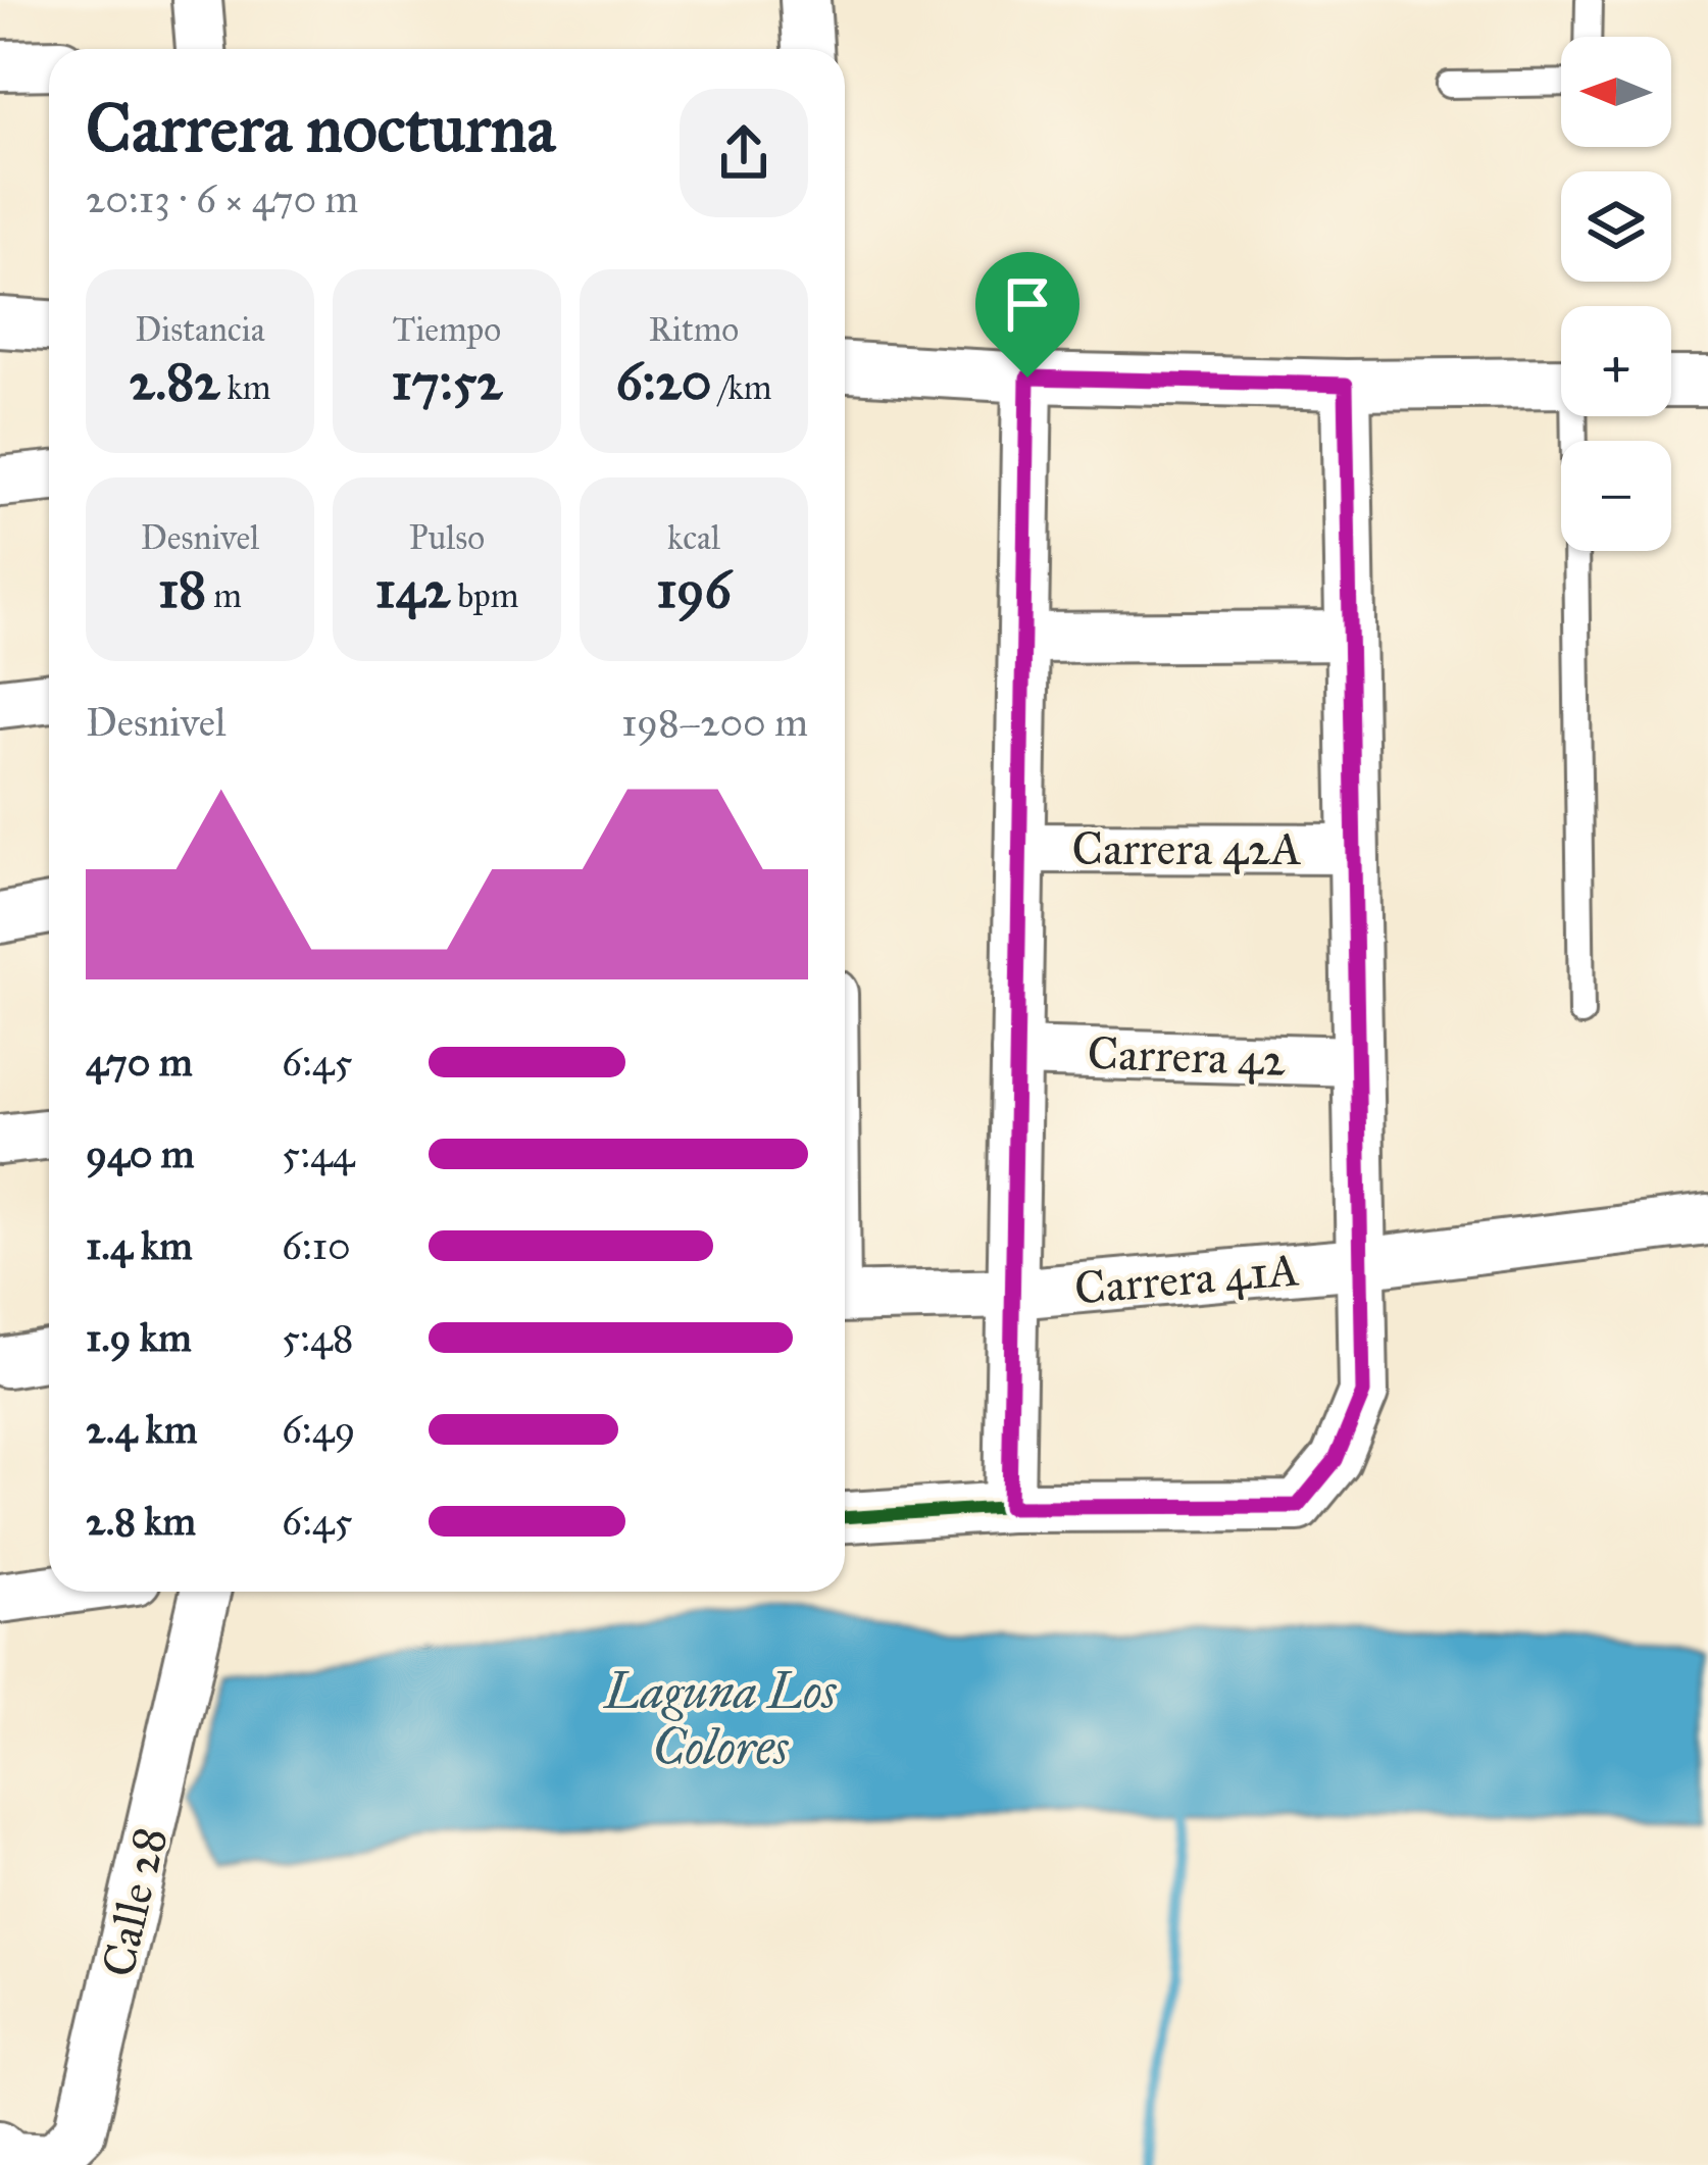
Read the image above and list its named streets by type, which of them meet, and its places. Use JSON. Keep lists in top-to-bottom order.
{
  "streets": {
    "street": [
      "Carrera 42A",
      "Carrera 42",
      "Carrera 41A",
      "Calle 28"
    ]
  },
  "water": ["Laguna Los Colores"],
  "north": "left",
  "page": {
    "map_buttons": ["+", "−"],
    "heading": ["Carrera nocturna", "20:13 · 6 × 470 m"],
    "stats": [
      ["Distancia", "2.82 km"],
      ["Tiempo", "17:52"],
      ["Ritmo", "6:20 /km"],
      ["Desnivel", "18 m"],
      ["Pulso", "142 bpm"],
      ["kcal", "196"]
    ],
    "chart": ["Desnivel", "198–200 m"],
    "list": [
      {
        "name": "470 m",
        "note": "6:45"
      },
      {
        "name": "940 m",
        "note": "5:44"
      },
      {
        "name": "1.4 km",
        "note": "6:10"
      },
      {
        "name": "1.9 km",
        "note": "5:48"
      },
      {
        "name": "2.4 km",
        "note": "6:49"
      },
      {
        "name": "2.8 km",
        "note": "6:45"
      }
    ]
  }
}
